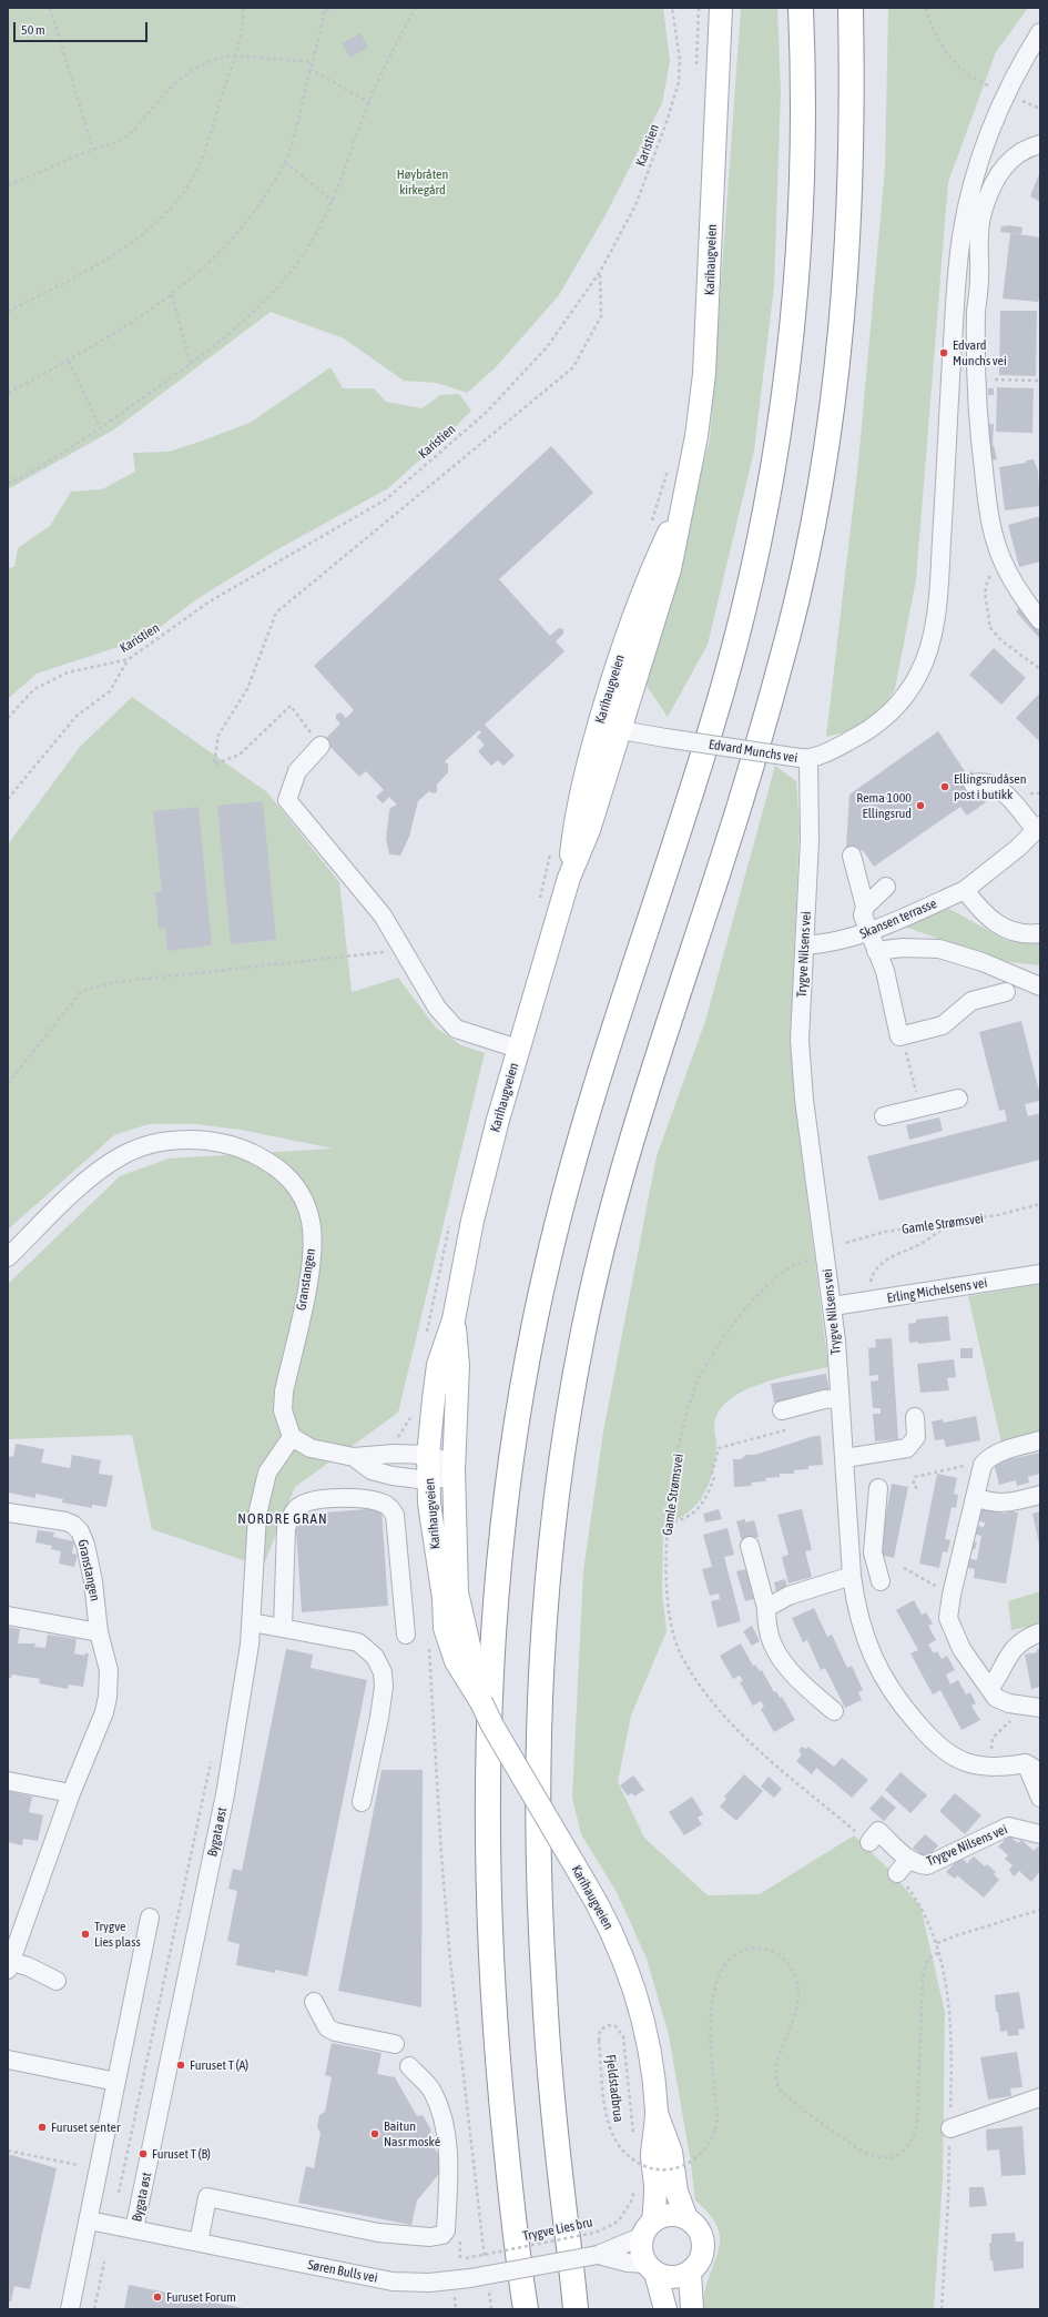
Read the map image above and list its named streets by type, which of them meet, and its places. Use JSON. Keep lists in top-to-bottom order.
{
  "streets": {
    "main road": ["Karihaugveien"],
    "street": [
      "Edvard Munchs vei",
      "Skansen terrasse",
      "Trygve Nilsens vei",
      "Granstangen",
      "Erling Michelsens vei",
      "Bygata øst",
      "Søren Bulls vei"
    ],
    "path": [
      "Karistien",
      "Gamle Strømsvei",
      "Fjeldstadbrua",
      "Trygve Lies bru"
    ]
  },
  "crossings": [
    ["Karihaugveien", "Edvard Munchs vei"],
    ["Karihaugveien", "Søren Bulls vei"],
    ["Edvard Munchs vei", "Trygve Nilsens vei"],
    ["Skansen terrasse", "Trygve Nilsens vei"],
    ["Trygve Nilsens vei", "Erling Michelsens vei"],
    ["Granstangen", "Bygata øst"],
    ["Bygata øst", "Søren Bulls vei"]
  ],
  "districts": ["NORDRE GRAN"],
  "parks": ["Høybråten kirkegård"],
  "places": [
    "Edvard Munchs vei",
    "Ellingsrudåsen post i butikk",
    "Rema 1000 Ellingsrud",
    "Trygve Lies plass",
    "Furuset T (A)",
    "Furuset senter",
    "Baitun Nasr moské",
    "Furuset T (B)",
    "Furuset Forum"
  ],
  "scale_bar": "50 m"
}
